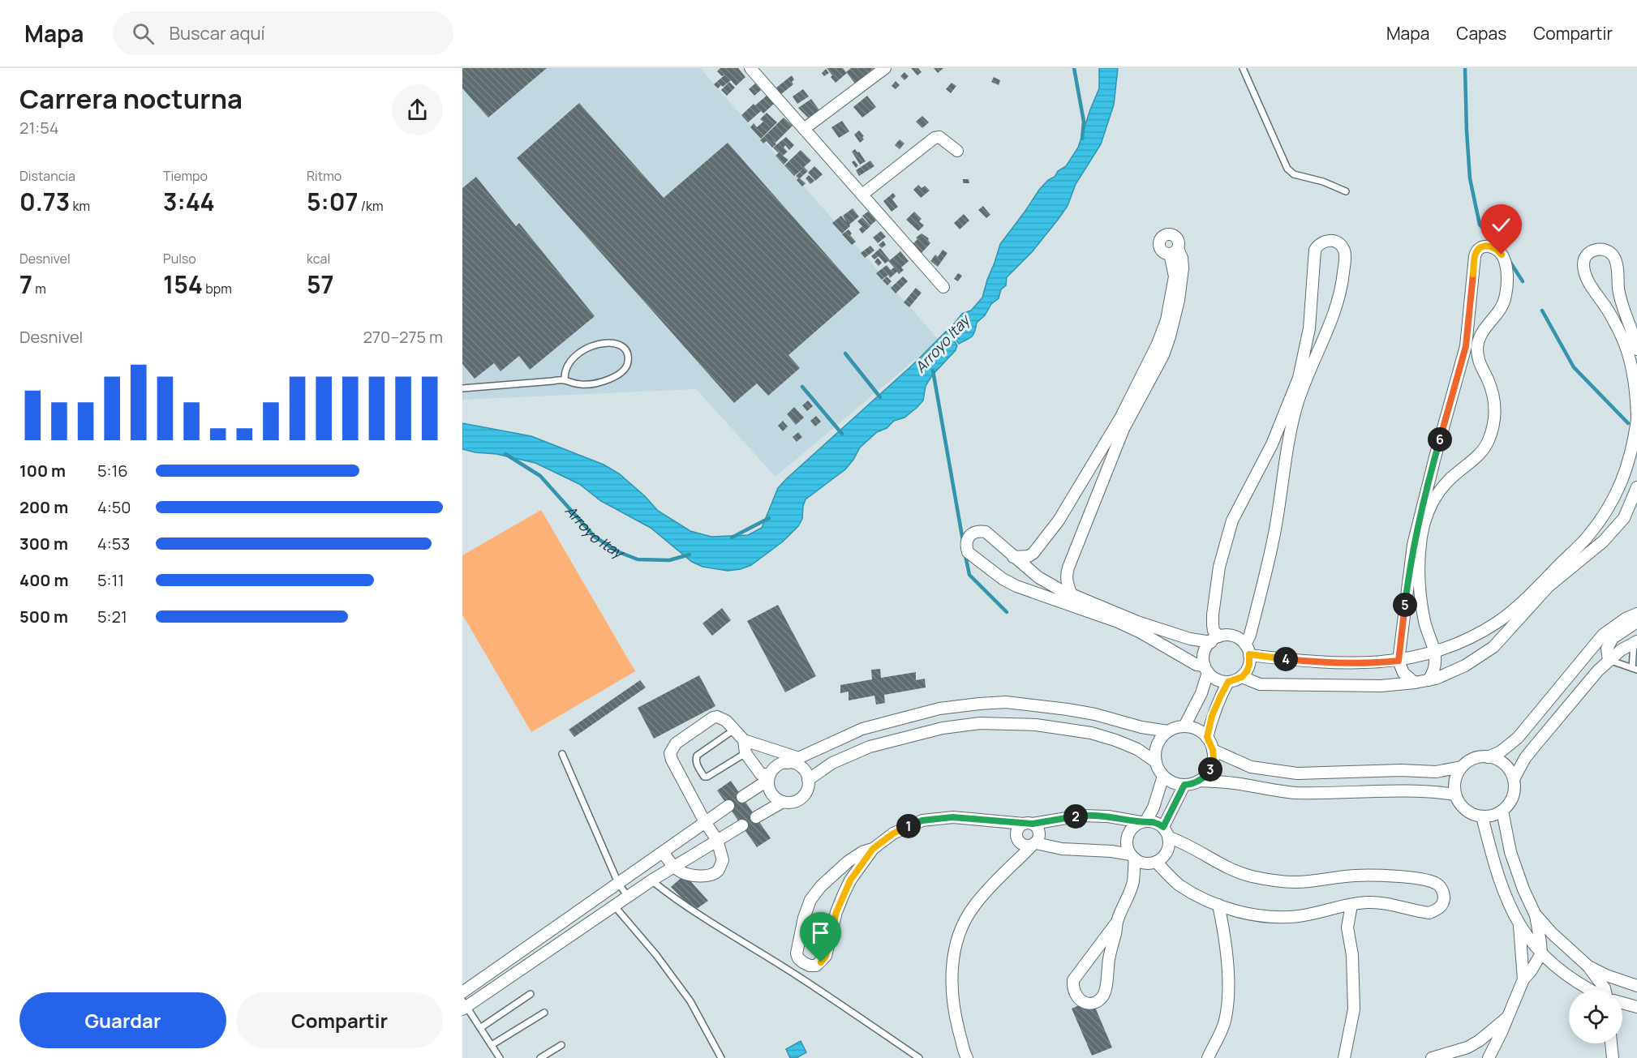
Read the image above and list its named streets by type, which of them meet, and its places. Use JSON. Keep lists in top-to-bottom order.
{
  "water": ["Arroyo Itay"],
  "page": {
    "header": "Mapa",
    "search": "Buscar aquí",
    "nav": ["Mapa", "Capas", "Compartir"],
    "heading": ["Carrera nocturna", "21:54"],
    "stats": [
      ["Distancia", "0.73 km"],
      ["Tiempo", "3:44"],
      ["Ritmo", "5:07 /km"],
      ["Desnivel", "7 m"],
      ["Pulso", "154 bpm"],
      ["kcal", "57"]
    ],
    "chart": ["Desnivel", "270–275 m"],
    "pins": [
      "6",
      "5",
      "4",
      "3",
      "2",
      "1"
    ],
    "list": [
      {
        "name": "100 m",
        "note": "5:16"
      },
      {
        "name": "200 m",
        "note": "4:50"
      },
      {
        "name": "300 m",
        "note": "4:53"
      },
      {
        "name": "400 m",
        "note": "5:11"
      },
      {
        "name": "500 m",
        "note": "5:21"
      }
    ],
    "buttons": ["Guardar", "Compartir"]
  }
}
